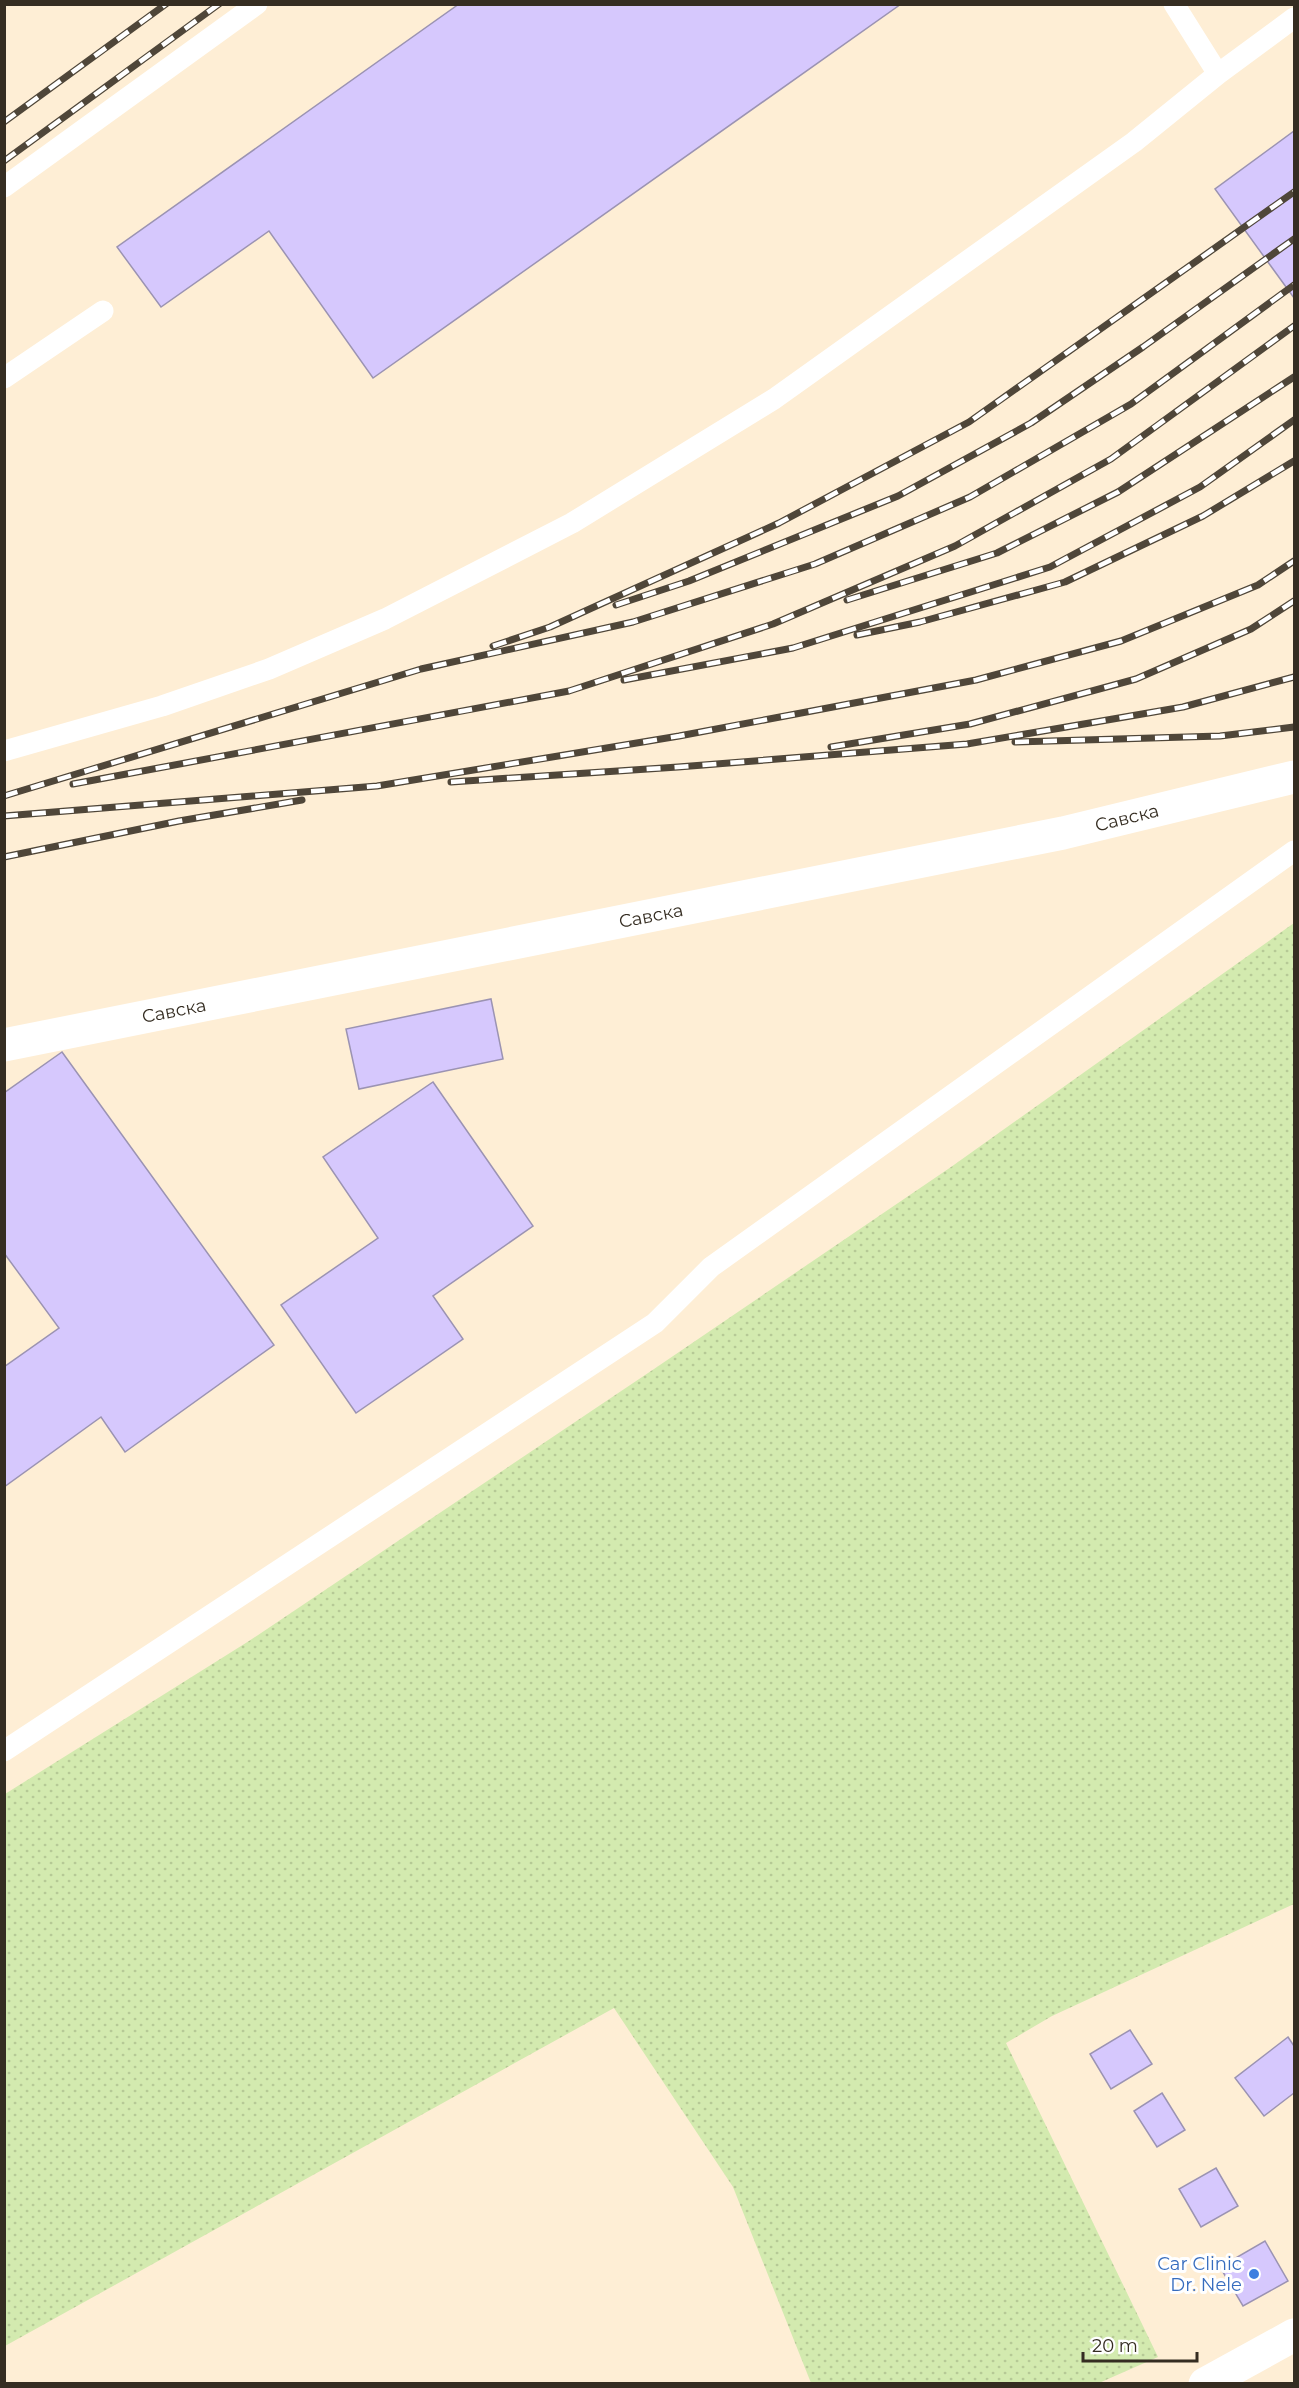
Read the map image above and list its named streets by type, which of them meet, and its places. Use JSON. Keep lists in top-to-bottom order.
{
  "streets": {
    "street": ["Савска"]
  },
  "places": ["Car Clinic Dr. Nele"],
  "scale_bar": "20 m"
}
